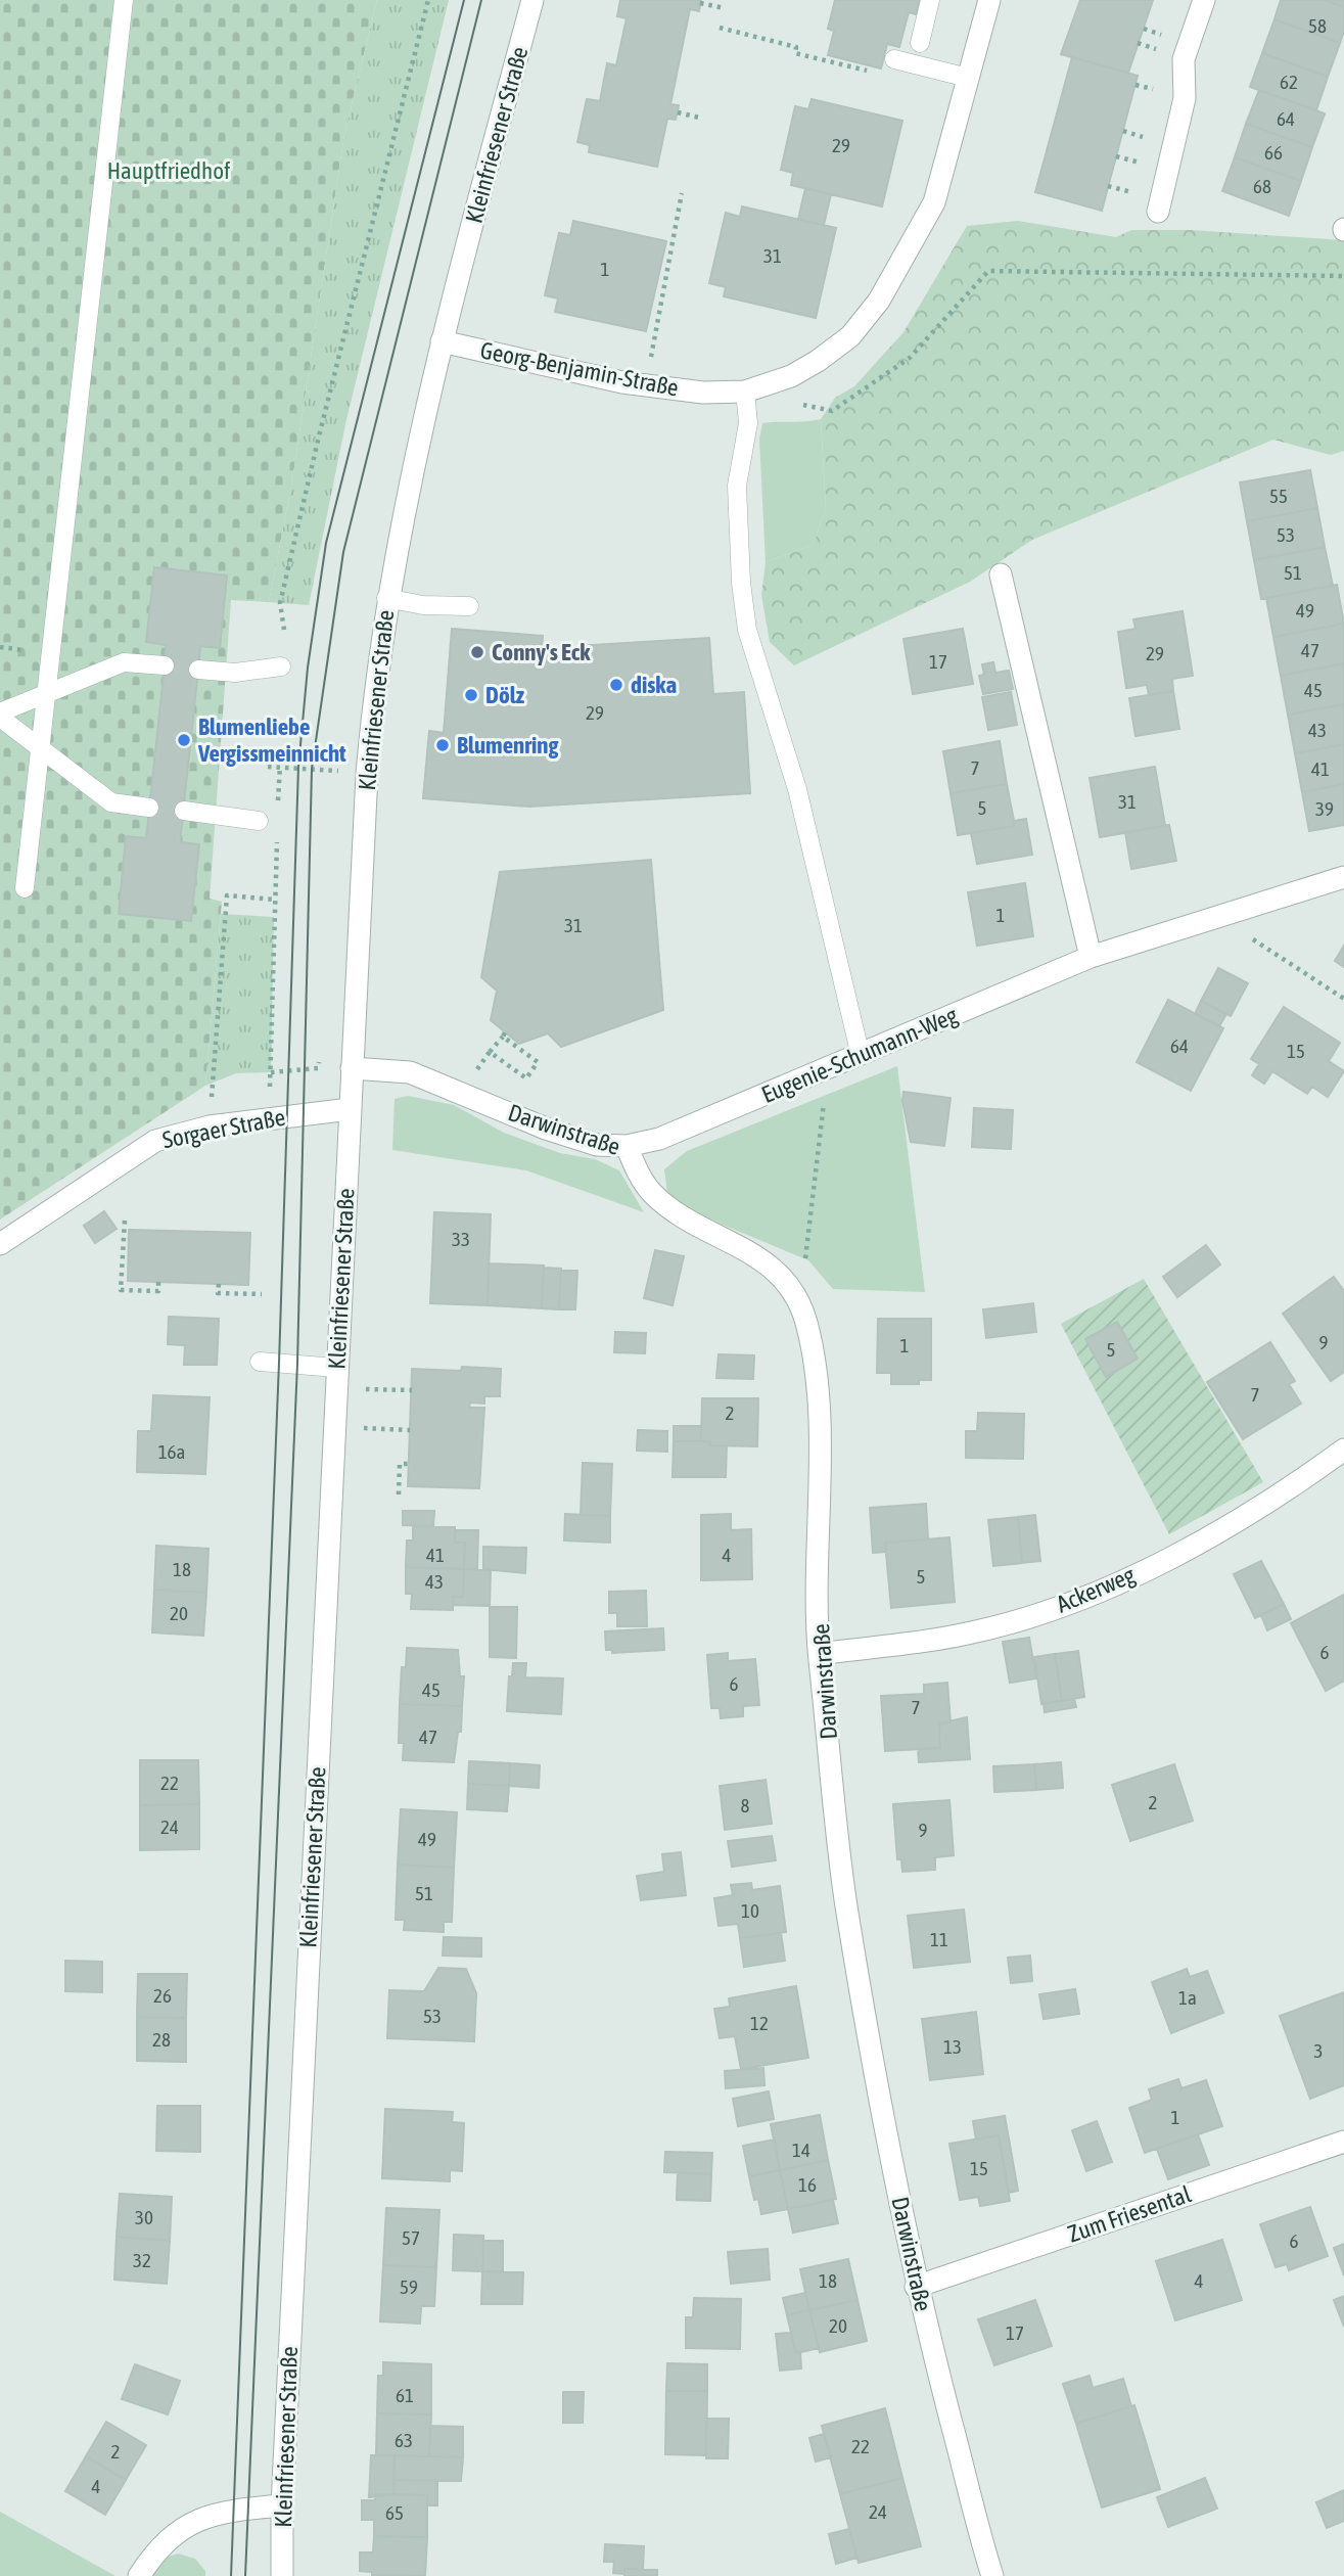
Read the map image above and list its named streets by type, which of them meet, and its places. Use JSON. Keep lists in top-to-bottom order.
{
  "streets": {
    "street": [
      "Kleinfriesener Straße",
      "Georg-Benjamin-Straße",
      "Eugenie-Schumann-Weg",
      "Sorgaer Straße",
      "Darwinstraße",
      "Ackerweg",
      "Zum Friesental"
    ]
  },
  "crossings": [
    ["Kleinfriesener Straße", "Georg-Benjamin-Straße"],
    ["Kleinfriesener Straße", "Sorgaer Straße"],
    ["Kleinfriesener Straße", "Darwinstraße"],
    ["Eugenie-Schumann-Weg", "Darwinstraße"],
    ["Darwinstraße", "Ackerweg"],
    ["Darwinstraße", "Zum Friesental"]
  ],
  "parks": ["Hauptfriedhof"],
  "places": [
    "Conny's Eck",
    "diska",
    "Dölz",
    "Blumenliebe Vergissmeinnicht",
    "Blumenring"
  ],
  "house_numbers": [
    "58",
    "62",
    "64",
    "29",
    "66",
    "68",
    "31",
    "1",
    "55",
    "53",
    "51",
    "49",
    "47",
    "29",
    "17",
    "45",
    "29",
    "43",
    "7",
    "41",
    "31",
    "5",
    "39",
    "1",
    "31",
    "64",
    "15",
    "33",
    "9",
    "1",
    "5",
    "7",
    "2",
    "16a",
    "41",
    "4",
    "18",
    "5",
    "43",
    "20",
    "6",
    "6",
    "45",
    "7",
    "47",
    "22",
    "2",
    "8",
    "24",
    "9",
    "49",
    "51",
    "10",
    "11",
    "26",
    "1a",
    "53",
    "12",
    "28",
    "13",
    "3",
    "1",
    "14",
    "15",
    "16",
    "30",
    "57",
    "6",
    "32",
    "18",
    "4",
    "59",
    "20",
    "17",
    "61",
    "63",
    "22",
    "2",
    "4",
    "24",
    "65"
  ]
}
